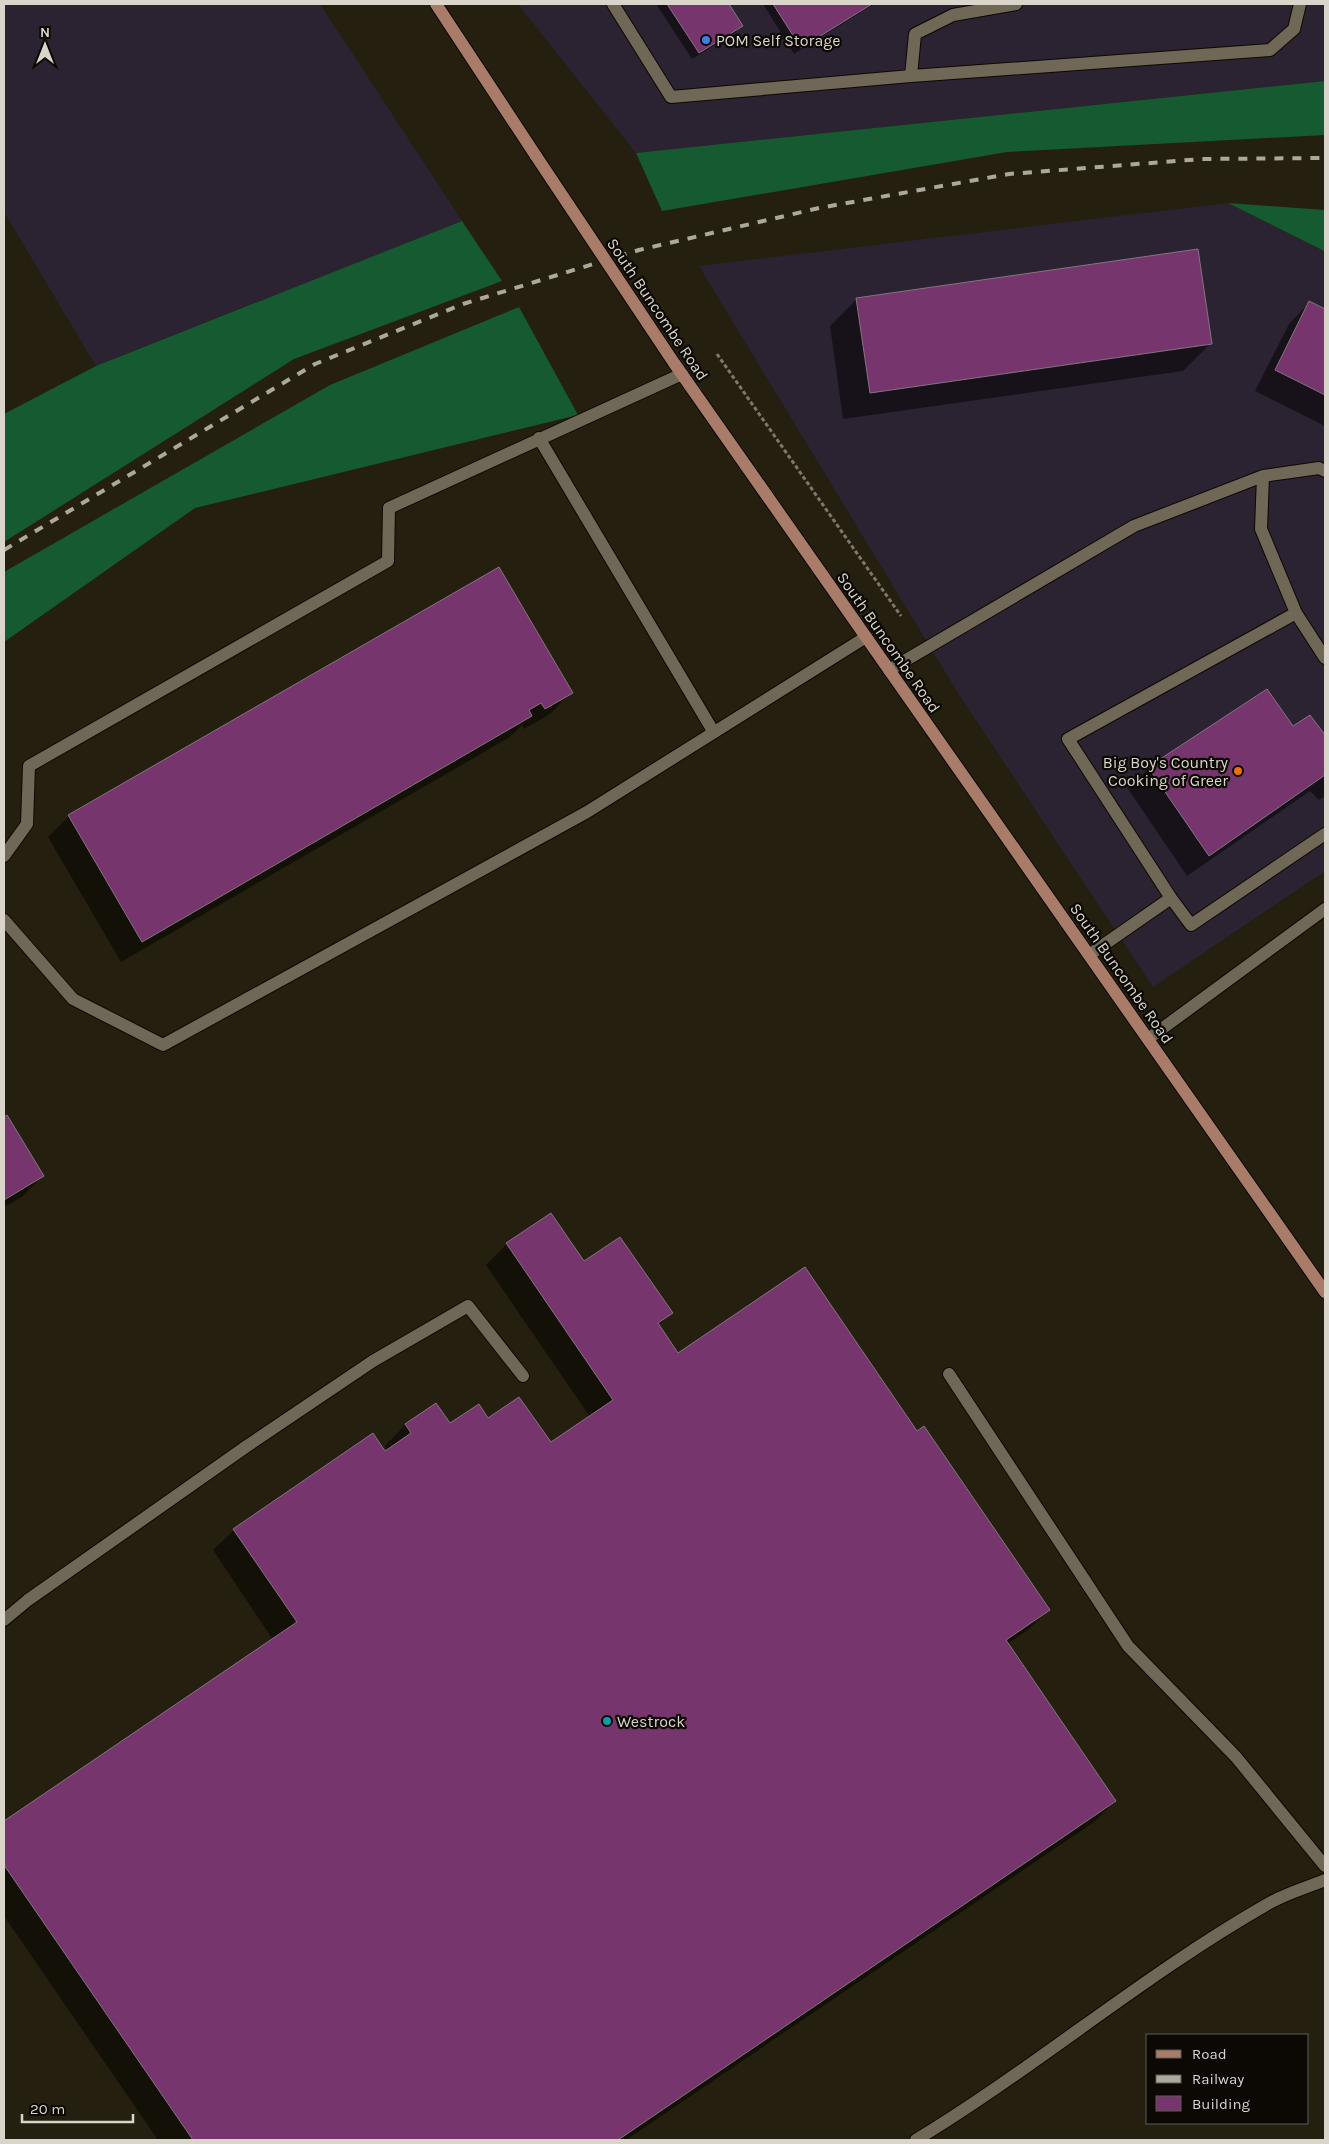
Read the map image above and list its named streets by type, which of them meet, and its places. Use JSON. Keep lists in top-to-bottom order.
{
  "streets": {
    "main road": ["South Buncombe Road"]
  },
  "places": ["POM Self Storage", "Big Boy's Country Cooking of Greer", "Westrock"],
  "legend": ["Road", "Railway", "Building"],
  "scale_bar": "20 m",
  "north": "top"
}
